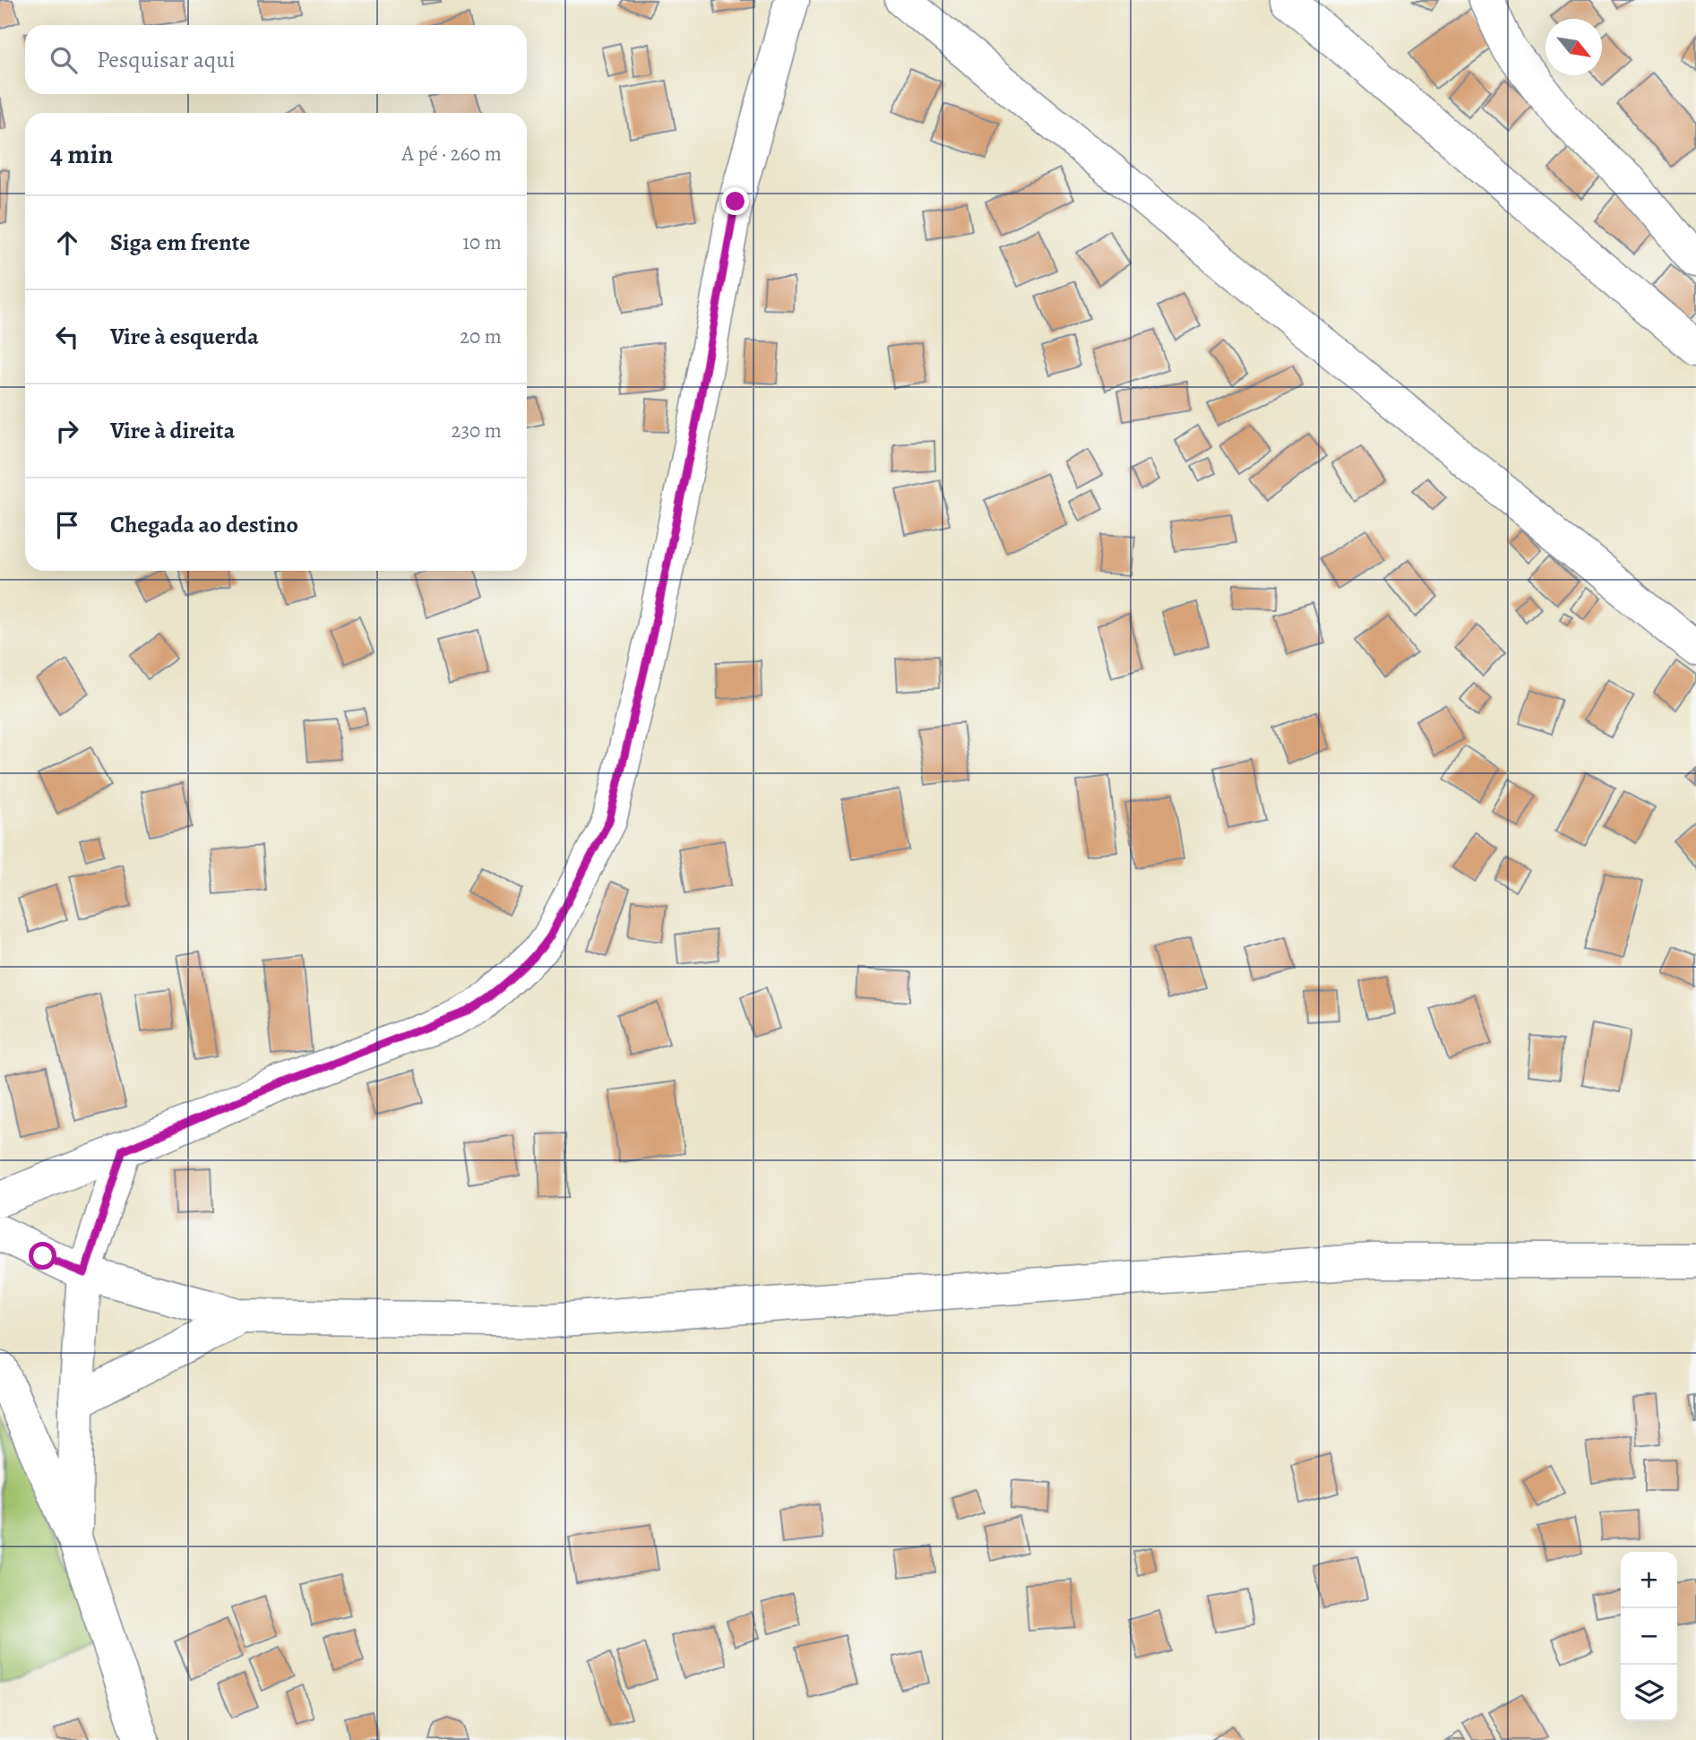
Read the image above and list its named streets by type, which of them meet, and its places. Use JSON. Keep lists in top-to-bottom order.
{
  "north": "bottom right",
  "page": {
    "search": "Pesquisar aqui",
    "heading": ["4 min", "A pé · 260 m"],
    "list": [
      ["Siga em frente", "10 m"],
      ["Vire à esquerda", "20 m"],
      ["Vire à direita", "230 m"],
      "Chegada ao destino"
    ],
    "map_buttons": ["+", "−"]
  }
}
